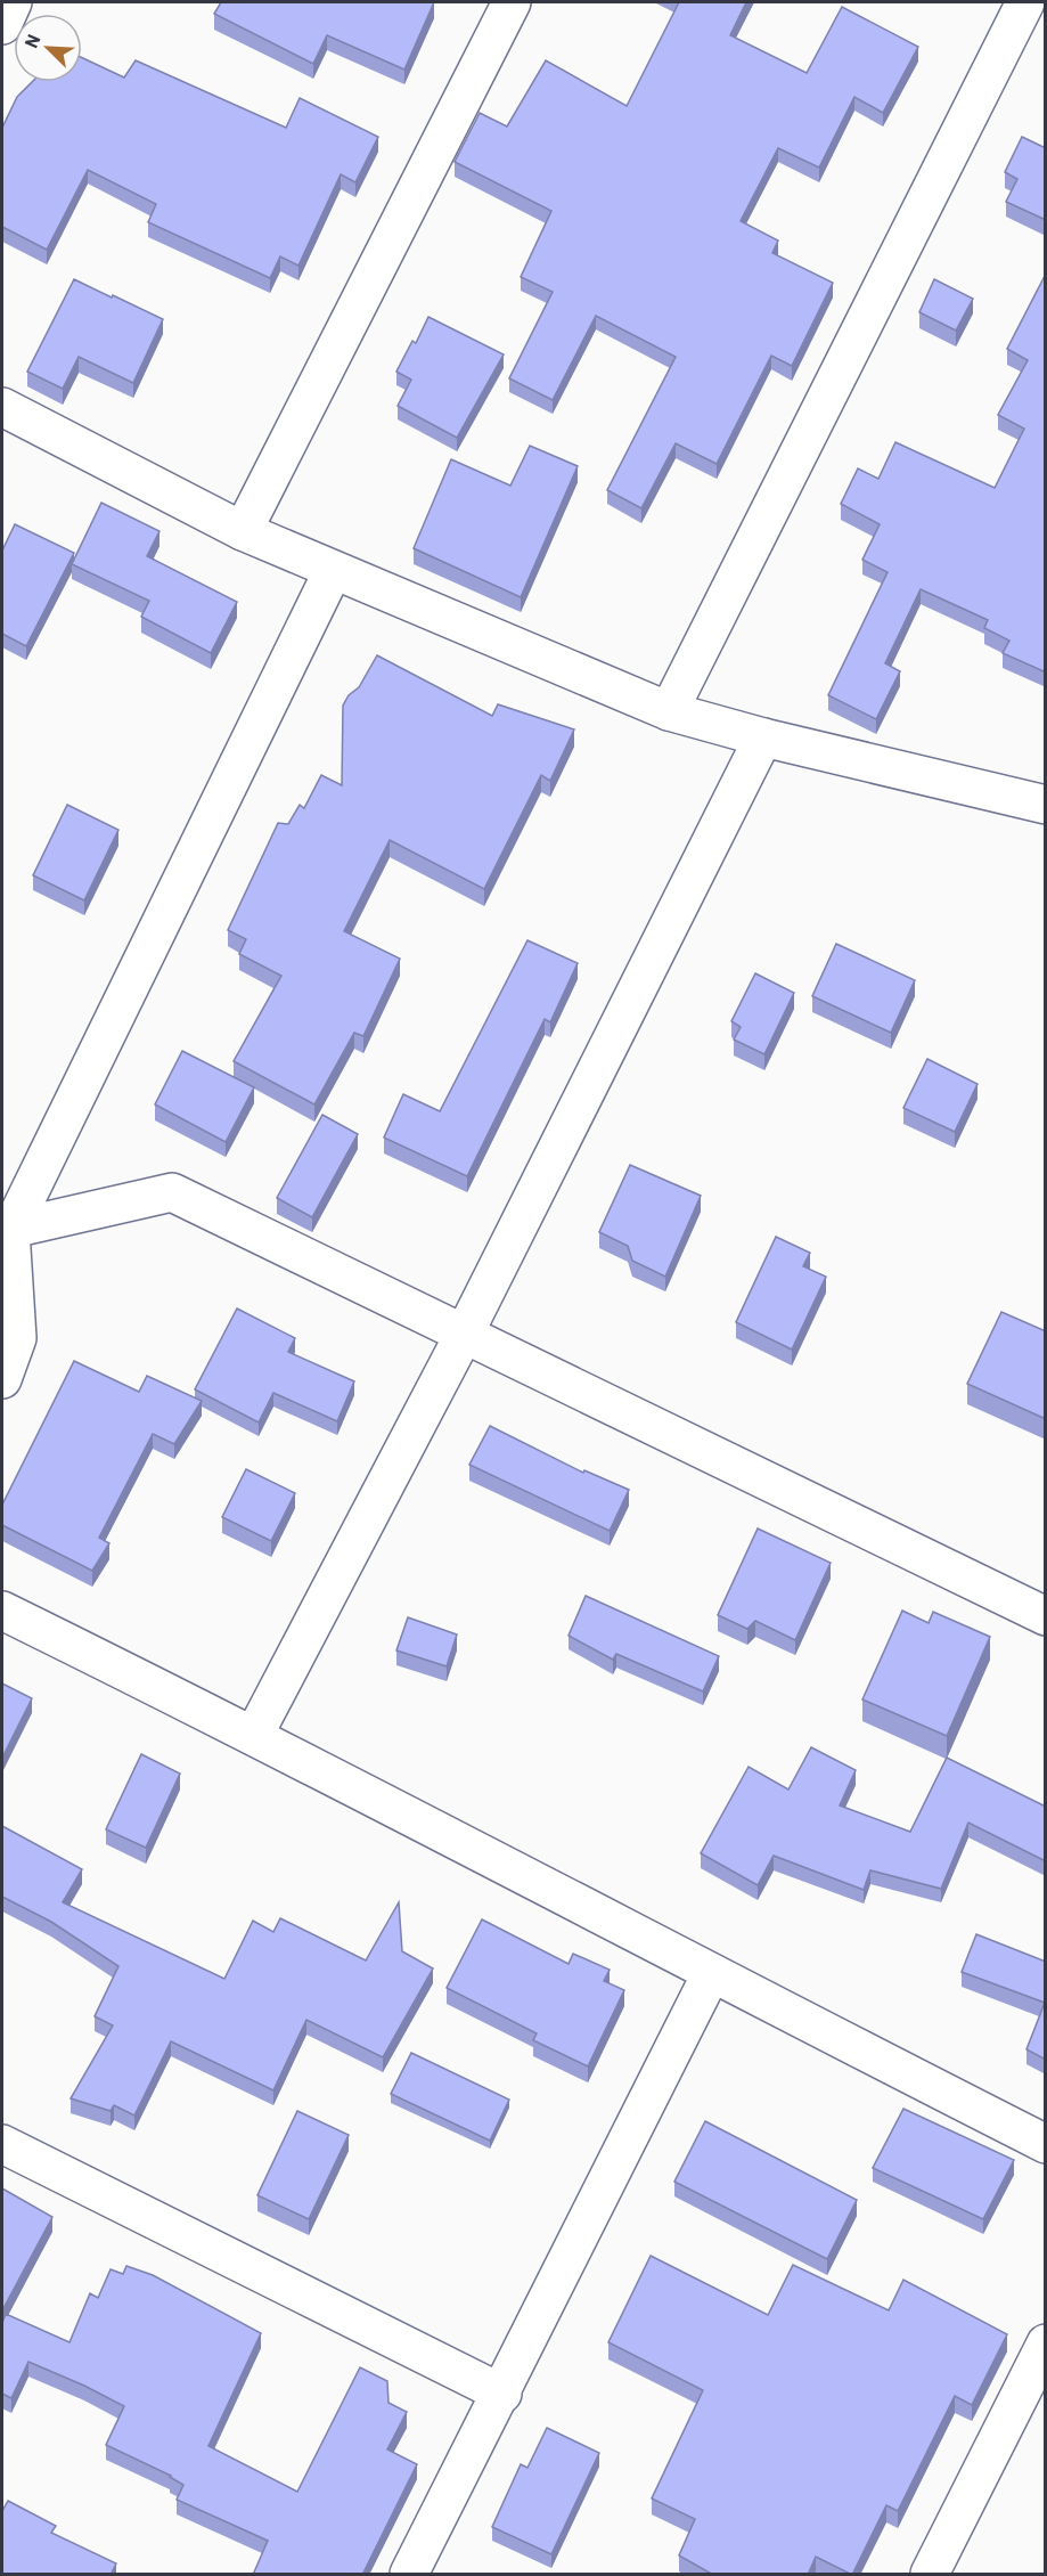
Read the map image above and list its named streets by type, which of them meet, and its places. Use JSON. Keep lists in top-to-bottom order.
{
  "north": "top left"
}
